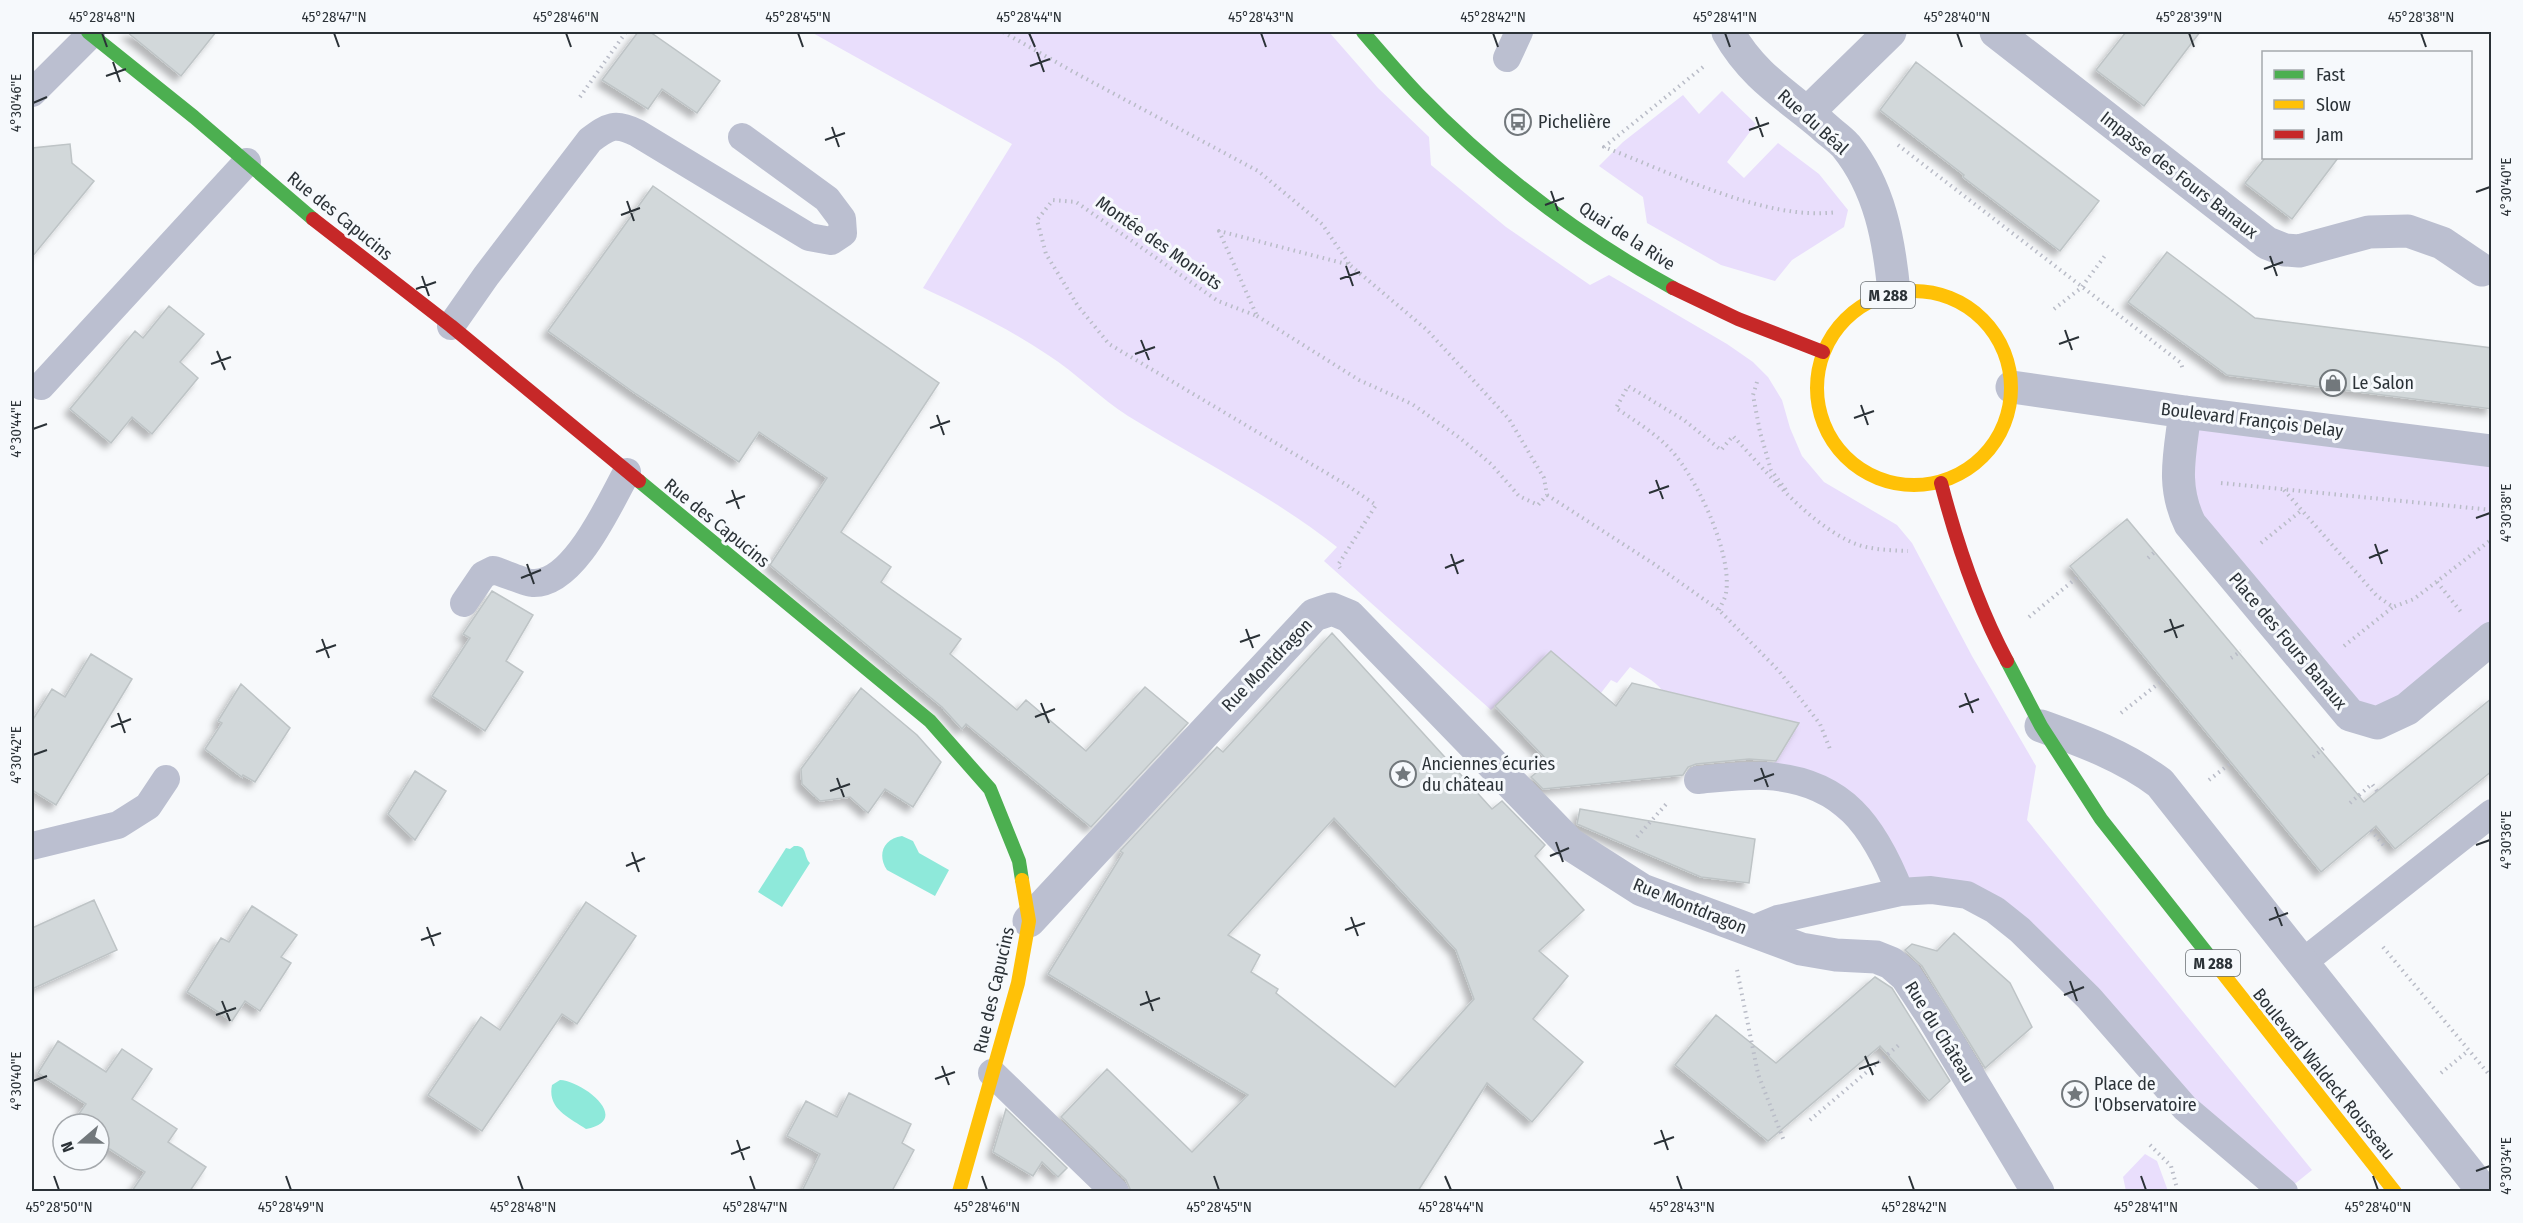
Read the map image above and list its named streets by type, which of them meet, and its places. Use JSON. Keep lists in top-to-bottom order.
{
  "streets": {
    "main road": [
      "Rue des Capucins",
      "Quai de la Rive",
      "M 288",
      "Boulevard Waldeck Rousseau"
    ],
    "street": [
      "Rue du Béal",
      "Impasse des Fours Banaux",
      "Boulevard François Delay",
      "Place des Fours Banaux",
      "Rue Montdragon",
      "Rue du Château"
    ],
    "path": ["Montée des Moniots"]
  },
  "crossings": [
    ["Rue du Béal", "Quai de la Rive"],
    ["Rue du Béal", "M 288"],
    ["Rue du Béal", "Boulevard François Delay"],
    ["Rue du Béal", "Boulevard Waldeck Rousseau"],
    ["Rue des Capucins", "Rue Montdragon"],
    ["Quai de la Rive", "M 288"],
    ["Quai de la Rive", "Boulevard François Delay"],
    ["Quai de la Rive", "Boulevard Waldeck Rousseau"],
    ["M 288", "Boulevard François Delay"],
    ["M 288", "Boulevard Waldeck Rousseau"],
    ["Boulevard François Delay", "Place des Fours Banaux"],
    ["Boulevard François Delay", "Boulevard Waldeck Rousseau"],
    ["Rue Montdragon", "Rue du Château"]
  ],
  "places": {
    "bus stop": ["Pichelière"],
    "shop": ["Le Salon"],
    "place": ["Anciennes écuries du château", "Place de l'Observatoire"]
  },
  "legend": ["Fast", "Slow", "Jam"],
  "north": "left",
  "coordinates": [
    "45°28'48\"N",
    "45°28'47\"N",
    "45°28'46\"N",
    "45°28'45\"N",
    "45°28'44\"N",
    "45°28'43\"N",
    "45°28'42\"N",
    "45°28'41\"N",
    "45°28'40\"N",
    "45°28'39\"N",
    "45°28'38\"N",
    "4°30'46\"E",
    "4°30'40\"E",
    "4°30'44\"E",
    "4°30'38\"E",
    "4°30'42\"E",
    "4°30'36\"E",
    "4°30'34\"E",
    "45°28'50\"N",
    "45°28'49\"N"
  ]
}
